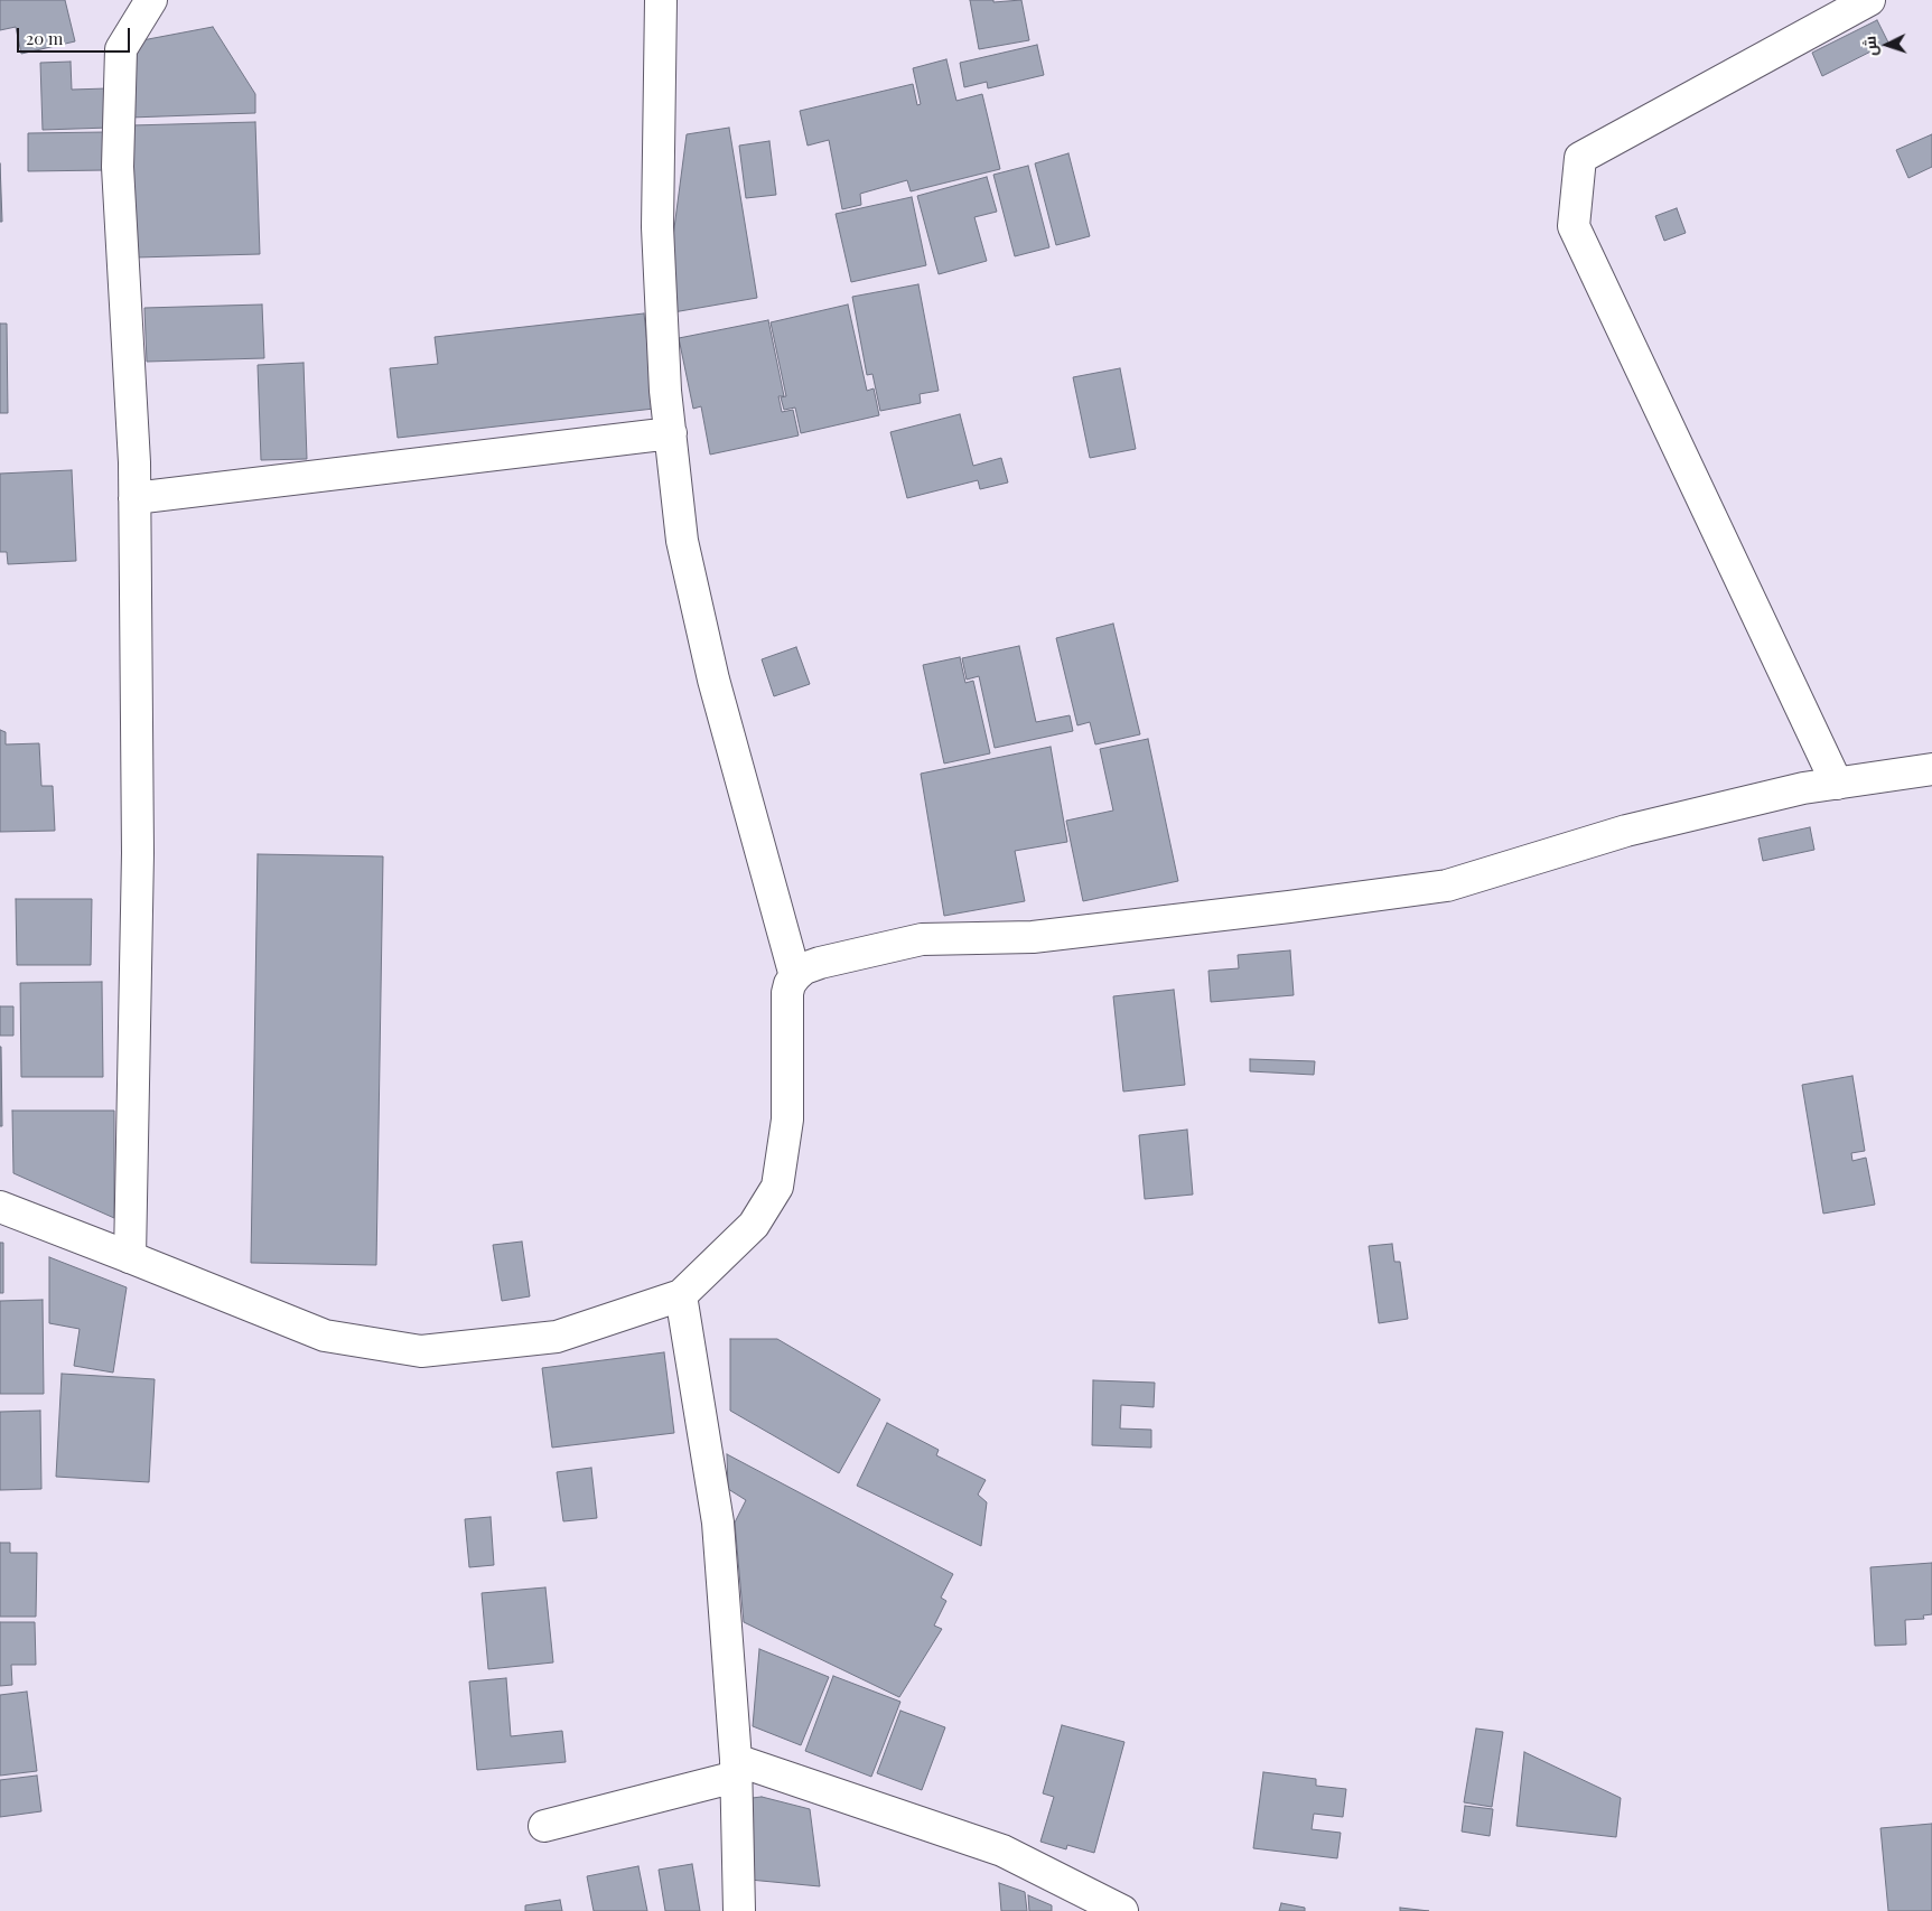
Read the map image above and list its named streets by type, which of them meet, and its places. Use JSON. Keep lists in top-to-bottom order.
{
  "scale_bar": "20 m",
  "north": "left"
}
